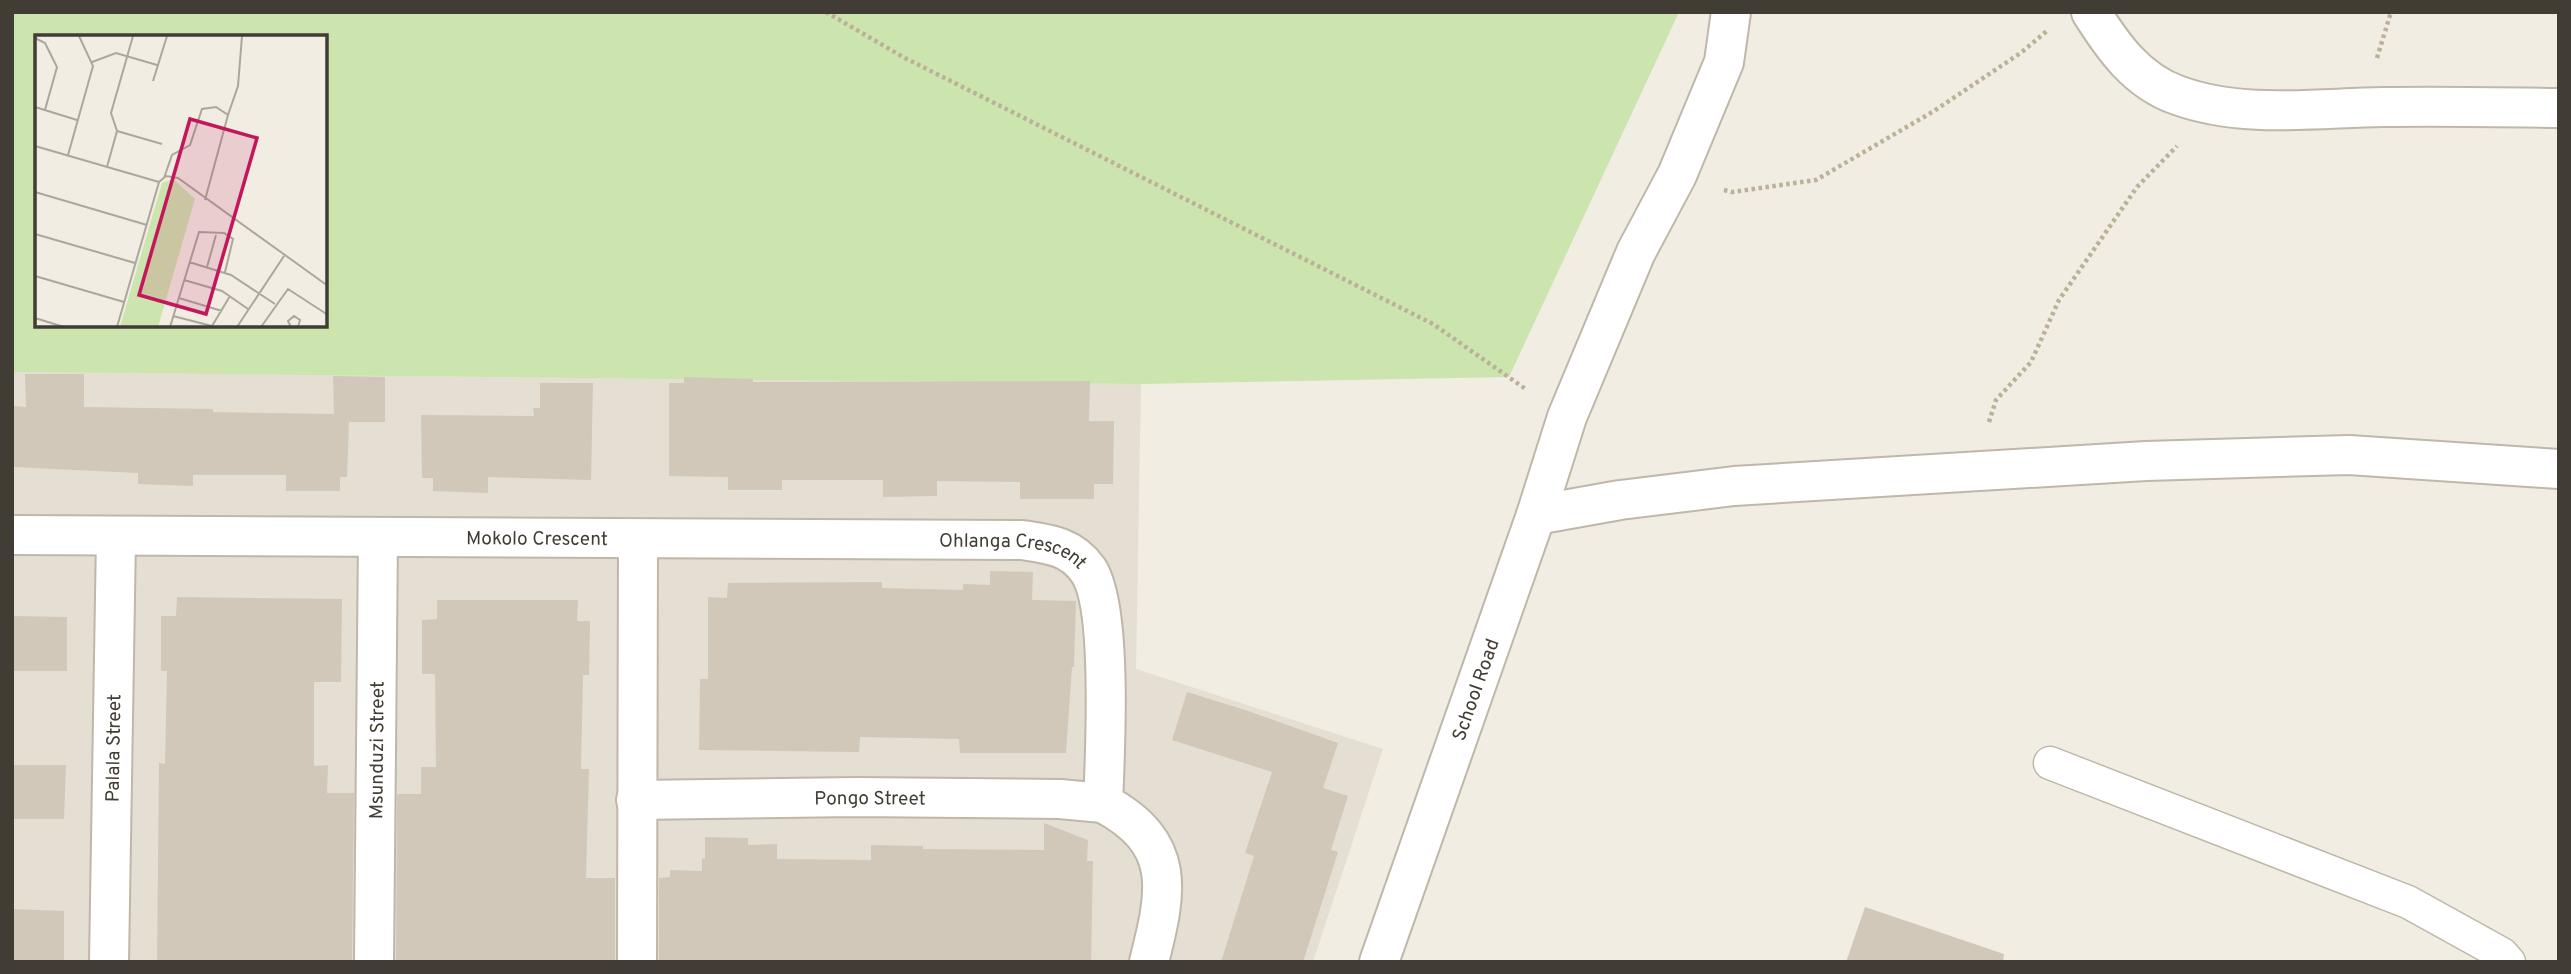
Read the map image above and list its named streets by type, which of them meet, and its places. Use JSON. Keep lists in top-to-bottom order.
{
  "streets": {
    "street": [
      "Mokolo Crescent",
      "Ohlanga Crescent",
      "School Road",
      "Palala Street",
      "Msunduzi Street",
      "Pongo Street"
    ]
  },
  "crossings": [
    ["Mokolo Crescent", "Ohlanga Crescent"],
    ["Mokolo Crescent", "Palala Street"],
    ["Mokolo Crescent", "Msunduzi Street"],
    ["Ohlanga Crescent", "Pongo Street"]
  ]
}
